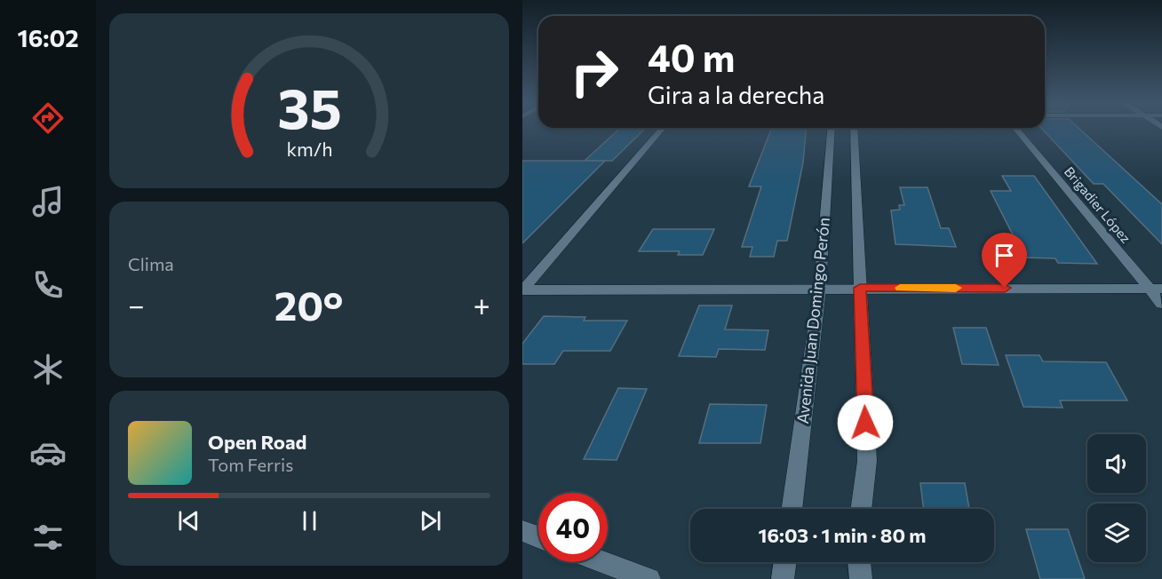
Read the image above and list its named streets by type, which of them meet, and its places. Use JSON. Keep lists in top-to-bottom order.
{
  "streets": {
    "street": ["Brigadier López", "Avenida Juan Domingo Perón"]
  },
  "page": {
    "tabs": "16:02",
    "turn": ["40 m", "Gira a la derecha"],
    "tile": "Clima",
    "heat": ["−", "20°", "+"],
    "song": ["Open Road", "Tom Ferris"],
    "limit": "40",
    "trip": "16:03 · 1 min · 80 m",
    "gauge": ["35", "km/h"]
  }
}
